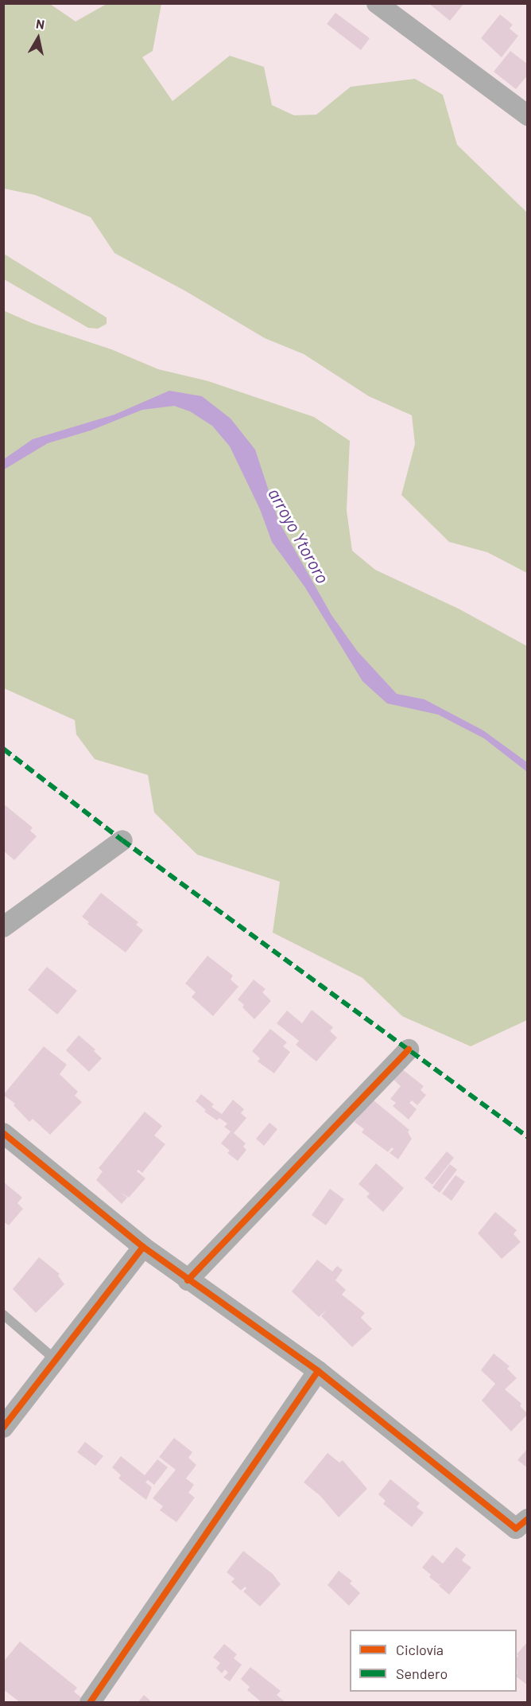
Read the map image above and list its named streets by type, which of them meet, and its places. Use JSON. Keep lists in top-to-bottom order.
{
  "water": ["arroyo Ytororo"],
  "legend": ["Ciclovía", "Sendero"],
  "north": "top"
}
